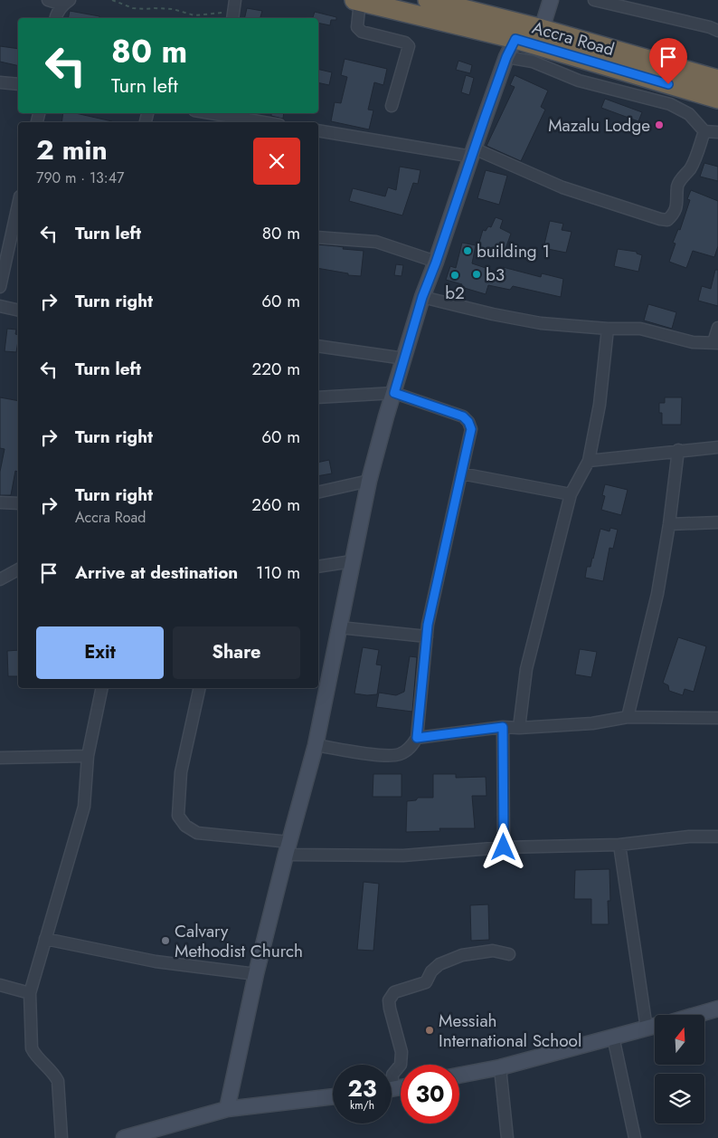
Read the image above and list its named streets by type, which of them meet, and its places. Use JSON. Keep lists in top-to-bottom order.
{
  "streets": {
    "highway": ["Accra Road"]
  },
  "places": [
    "Mazalu Lodge",
    "building 1",
    "b3",
    "b2",
    "Calvary Methodist Church",
    "Messiah International School"
  ],
  "north": "top",
  "page": {
    "turn": ["80 m", "Turn left"],
    "heading": ["2 min", "790 m · 13:47"],
    "list": [
      {
        "name": "Turn left",
        "value": "80 m"
      },
      {
        "name": "Turn right",
        "value": "60 m"
      },
      {
        "name": "Turn left",
        "value": "220 m"
      },
      {
        "name": "Turn right",
        "value": "60 m"
      },
      {
        "name": "Turn right",
        "note": "Accra Road",
        "value": "260 m"
      },
      {
        "name": "Arrive at destination",
        "value": "110 m"
      }
    ],
    "buttons": ["Exit", "Share"],
    "speed": "23 km/h",
    "limit": "30"
  }
}
